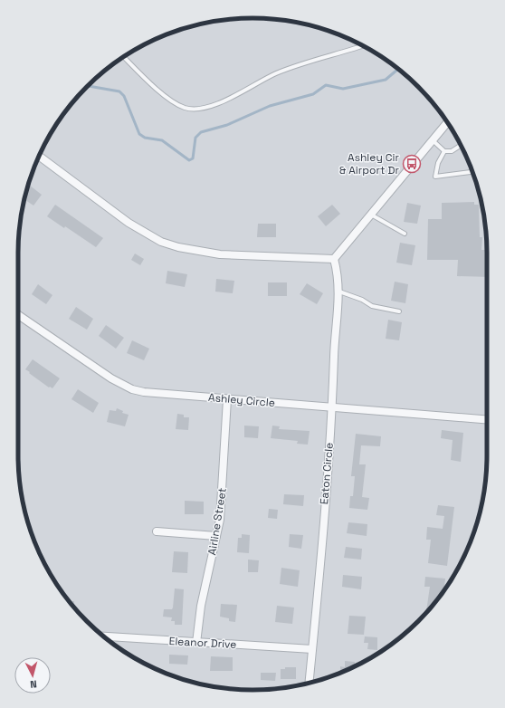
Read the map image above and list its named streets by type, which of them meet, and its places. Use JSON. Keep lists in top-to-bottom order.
{
  "streets": {
    "street": [
      "Ashley Circle",
      "Eaton Circle",
      "Airline Street",
      "Eleanor Drive"
    ]
  },
  "crossings": [
    ["Ashley Circle", "Eaton Circle"],
    ["Ashley Circle", "Airline Street"],
    ["Eaton Circle", "Eleanor Drive"],
    ["Airline Street", "Eleanor Drive"]
  ],
  "places": {
    "bus stop": ["Ashley Cir & Airport Dr"]
  },
  "north": "bottom"
}
